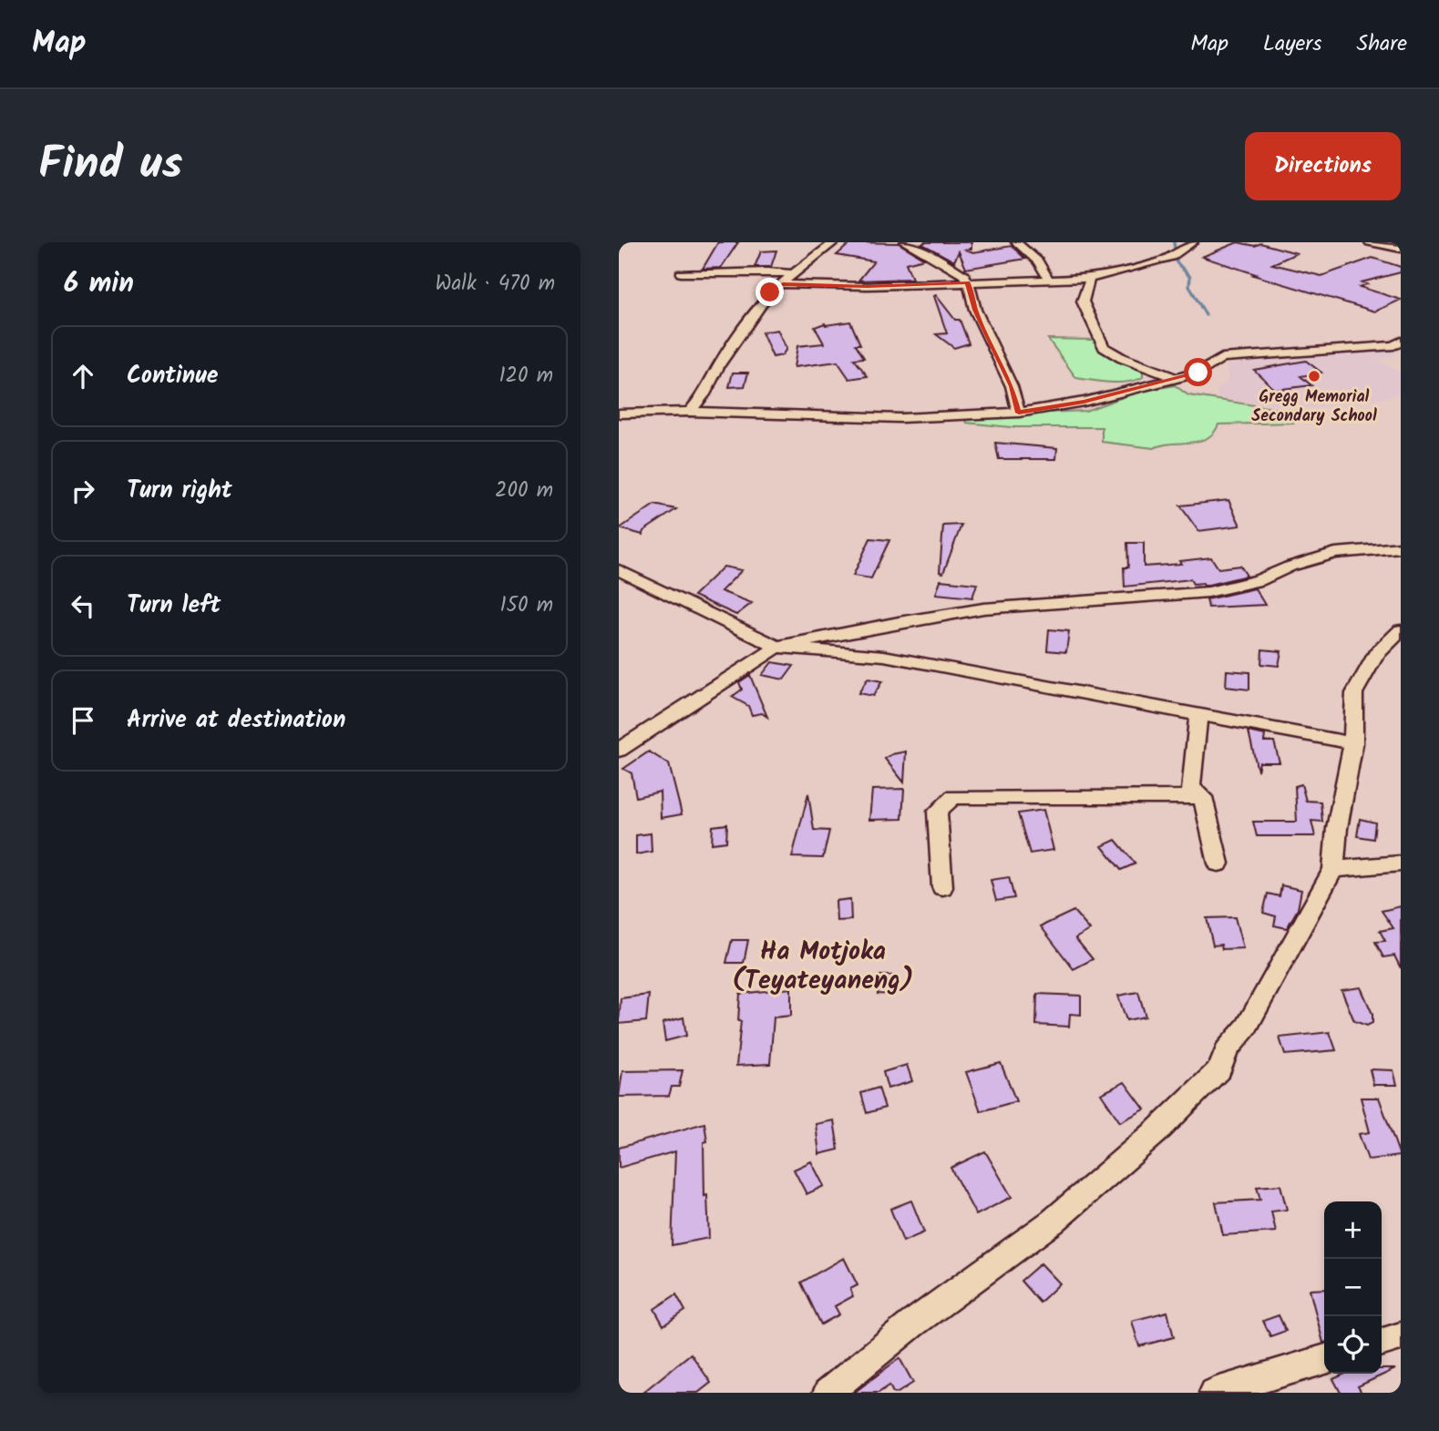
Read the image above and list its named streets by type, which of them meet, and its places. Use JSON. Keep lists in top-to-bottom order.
{
  "districts": ["Ha Motjoka (Teyateyaneng)"],
  "places": ["Gregg Memorial Secondary School"],
  "page": {
    "header": "Map",
    "nav": ["Map", "Layers", "Share"],
    "title": "Find us",
    "buttons": "Directions",
    "heading": ["6 min", "Walk · 470 m"],
    "list": [
      ["Continue", "120 m"],
      ["Turn right", "200 m"],
      ["Turn left", "150 m"],
      "Arrive at destination"
    ],
    "map_buttons": ["+", "−"]
  }
}
